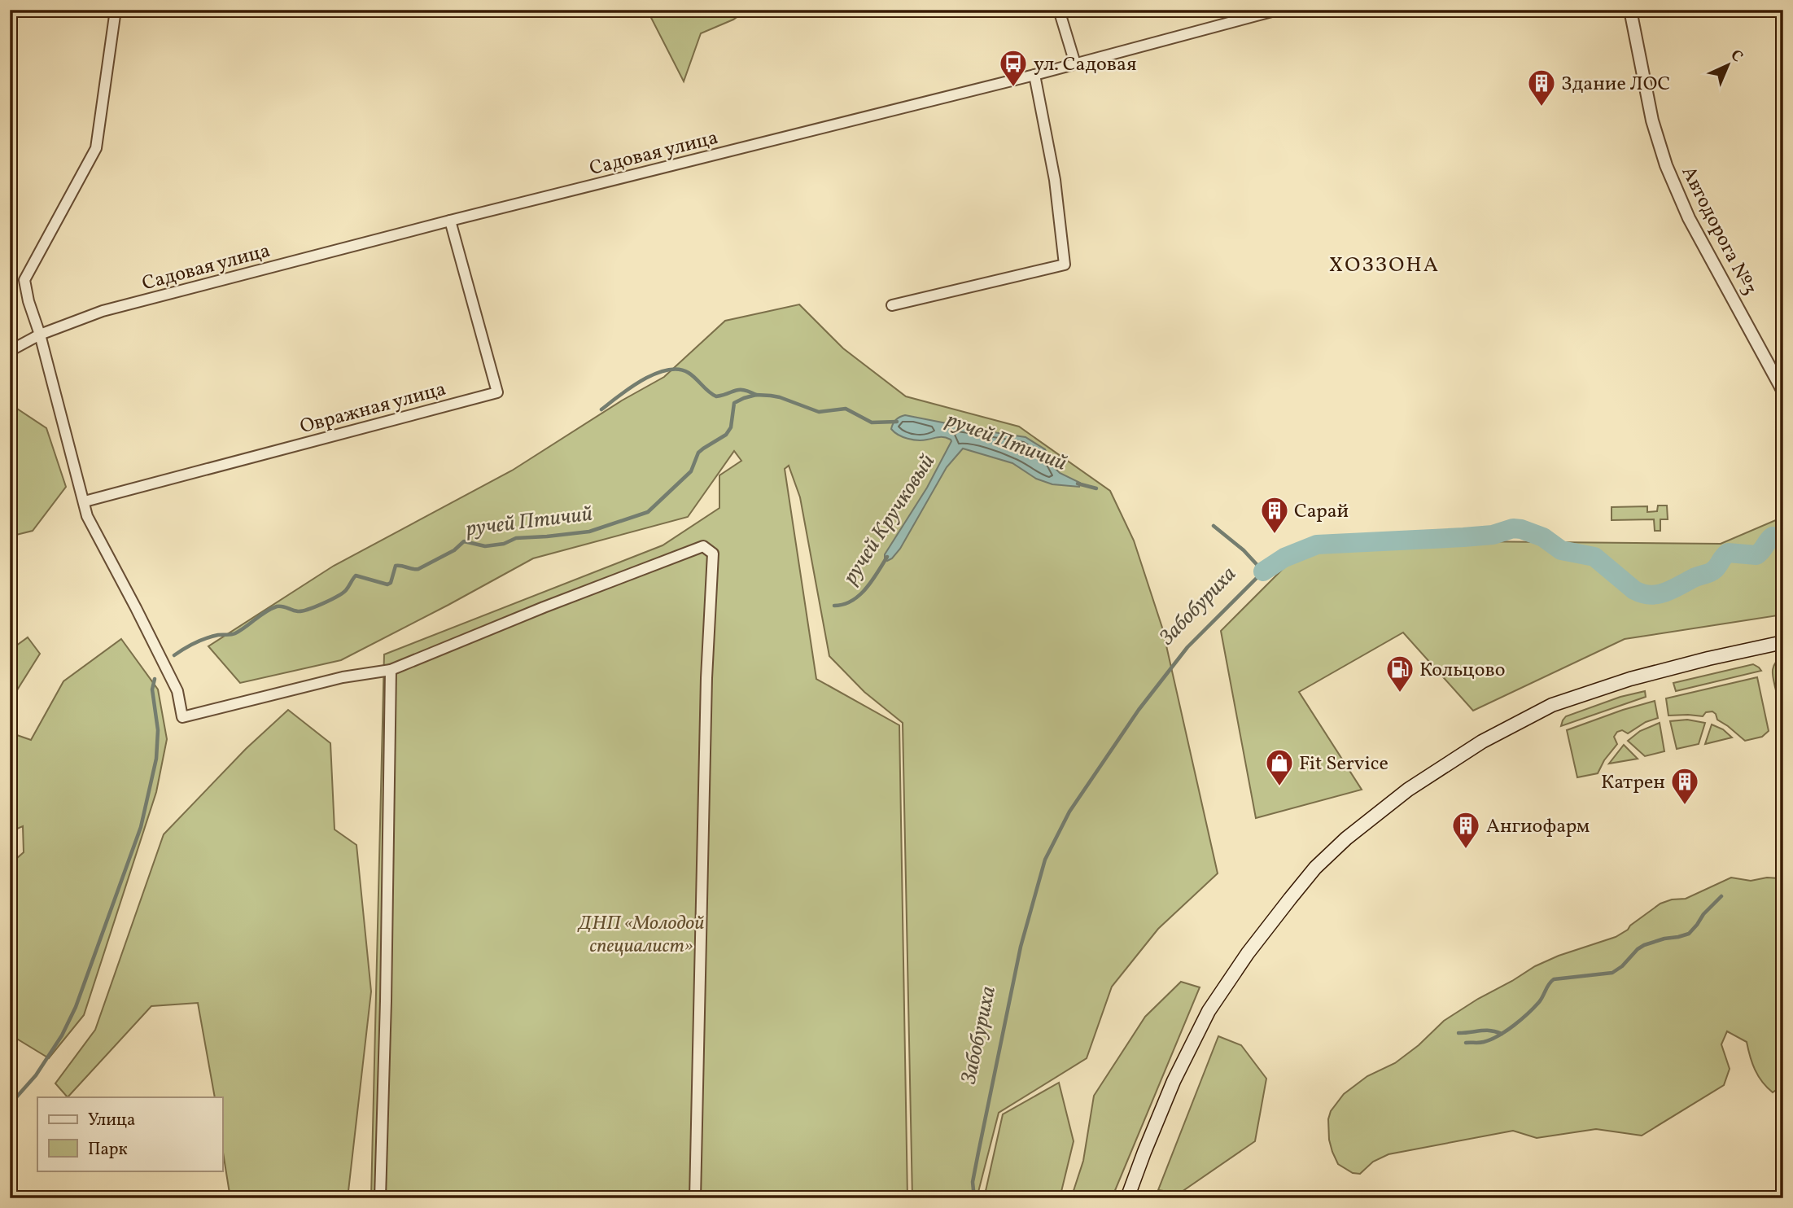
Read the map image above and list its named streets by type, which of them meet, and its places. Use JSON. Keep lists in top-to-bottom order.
{
  "streets": {
    "street": ["Садовая улица", "Автодорога №3", "Овражная улица"]
  },
  "crossings": [
    ["Садовая улица", "Овражная улица"]
  ],
  "districts": ["ХОЗЗОНА"],
  "water": ["ручей Птичий", "ручей Кручковый", "Забобуриха"],
  "parks": ["ДНП «Молодой специалист»"],
  "places": {
    "bus stop": ["ул. Садовая"],
    "building": [
      "Здание ЛОС",
      "Сарай",
      "Катрен",
      "Ангиофарм"
    ],
    "fuel station": ["Кольцово"],
    "shop": ["Fit Service"]
  },
  "legend": ["Улица", "Парк"],
  "north": "top right"
}
